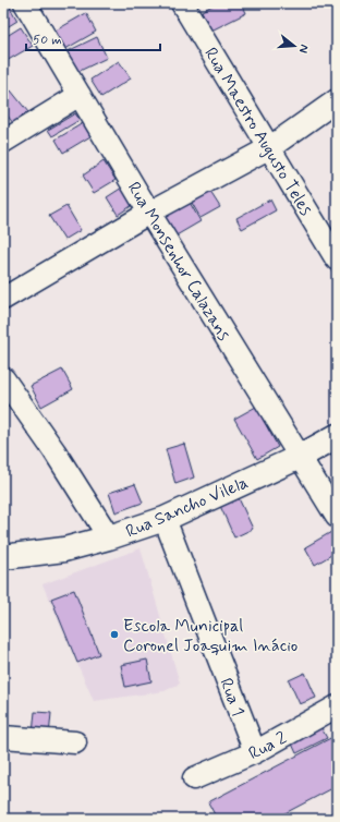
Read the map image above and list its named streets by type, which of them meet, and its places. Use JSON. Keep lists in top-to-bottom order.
{
  "streets": {
    "main road": ["Rua Sancho Vilela"],
    "street": [
      "Rua Maestro Augusto Teles",
      "Rua Monsenhor Calazans",
      "Rua 1",
      "Rua 2"
    ]
  },
  "crossings": [
    ["Rua Monsenhor Calazans", "Rua Sancho Vilela"],
    ["Rua Sancho Vilela", "Rua 1"],
    ["Rua 1", "Rua 2"]
  ],
  "places": ["Escola Municipal Coronel Joaquim Inácio"],
  "scale_bar": "50 m",
  "north": "right"
}
